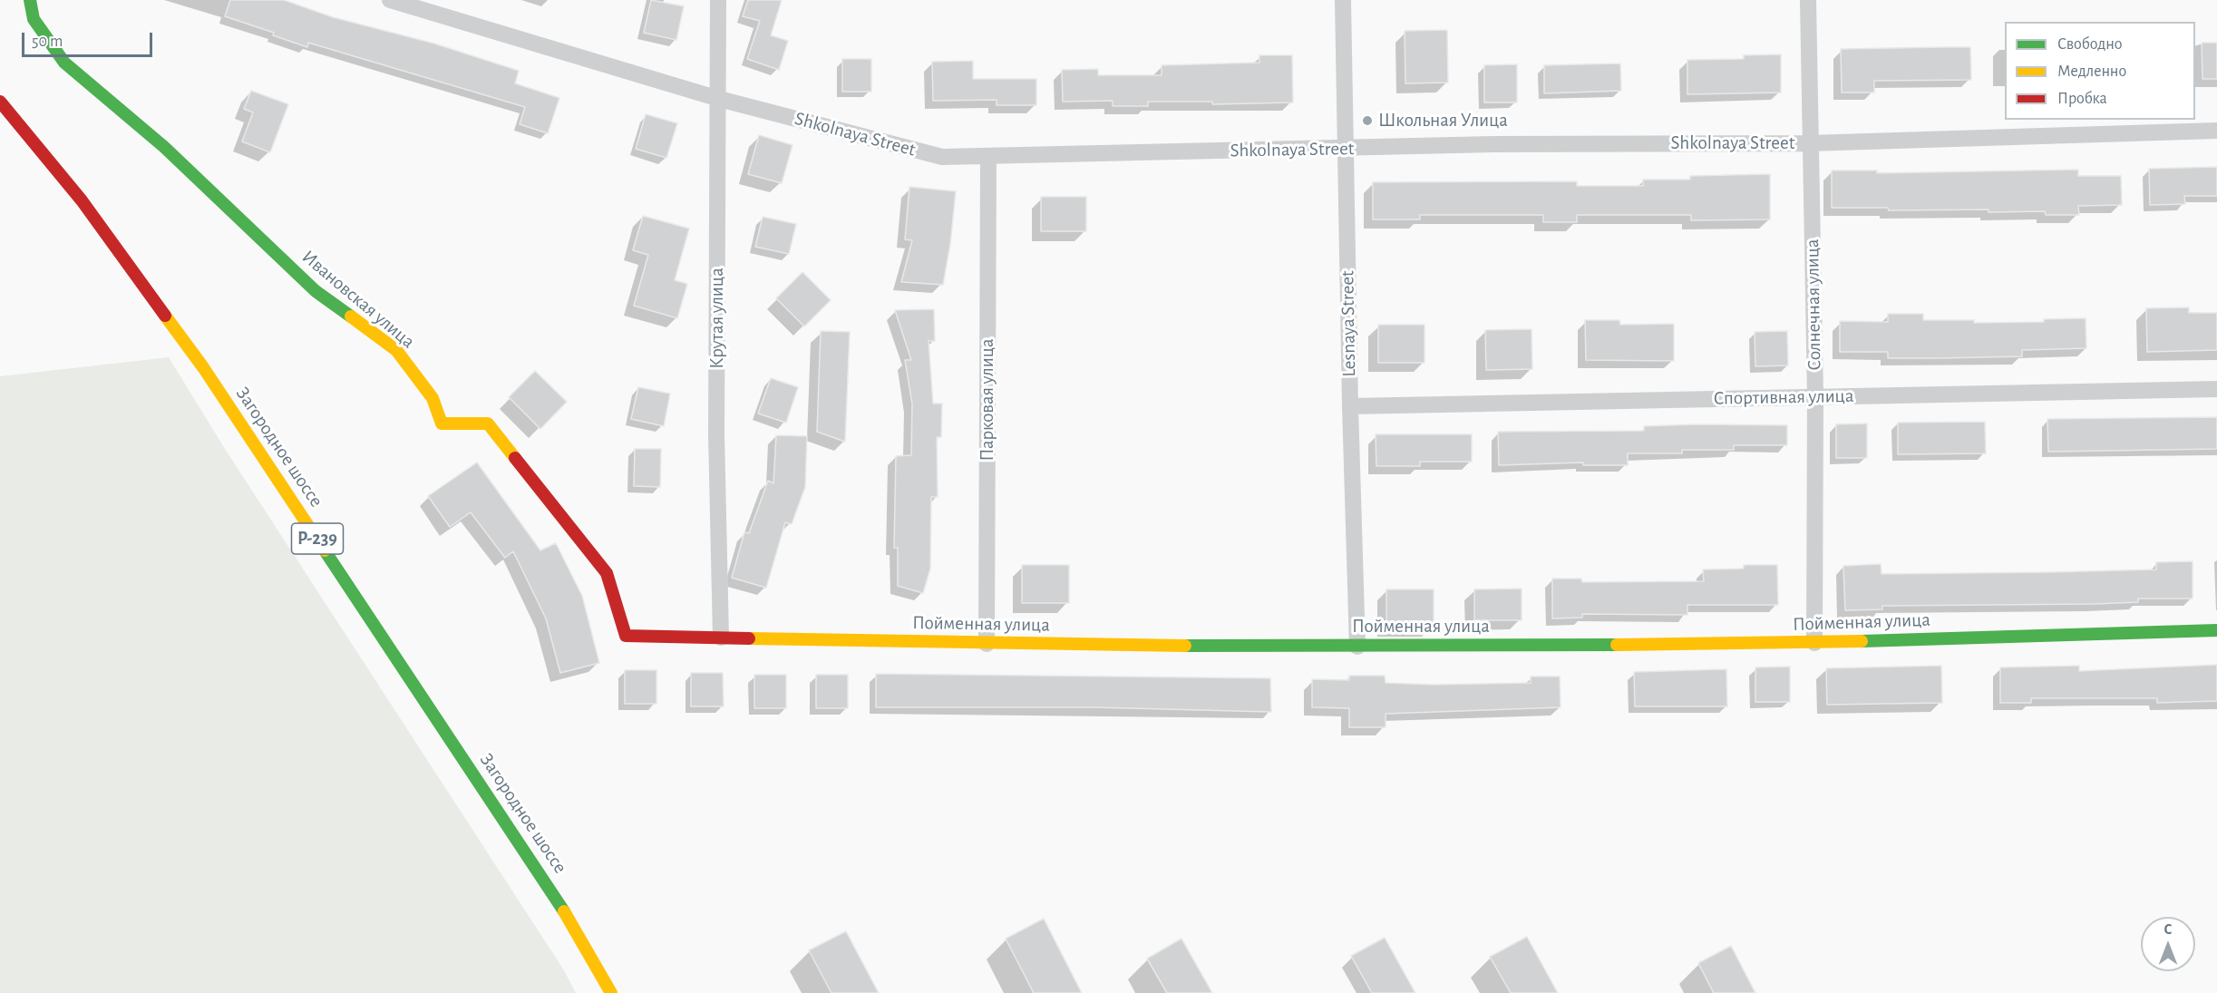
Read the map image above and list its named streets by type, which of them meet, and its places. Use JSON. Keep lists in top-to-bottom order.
{
  "streets": {
    "main road": [
      "Ивановская улица",
      "Загородное шоссе",
      "Р-239",
      "Пойменная улица"
    ],
    "street": [
      "Shkolnaya Street",
      "Солнечная улица",
      "Крутая улица",
      "Lesnaya Street",
      "Спортивная улица",
      "Парковая улица"
    ]
  },
  "crossings": [
    ["Shkolnaya Street", "Солнечная улица"],
    ["Shkolnaya Street", "Крутая улица"],
    ["Shkolnaya Street", "Lesnaya Street"],
    ["Shkolnaya Street", "Парковая улица"],
    ["Ивановская улица", "Пойменная улица"],
    ["Солнечная улица", "Спортивная улица"],
    ["Солнечная улица", "Пойменная улица"],
    ["Крутая улица", "Пойменная улица"],
    ["Lesnaya Street", "Спортивная улица"],
    ["Lesnaya Street", "Пойменная улица"],
    ["Парковая улица", "Пойменная улица"]
  ],
  "places": ["Школьная Улица"],
  "legend": ["Свободно", "Медленно", "Пробка"],
  "scale_bar": "50 m",
  "north": "top"
}
